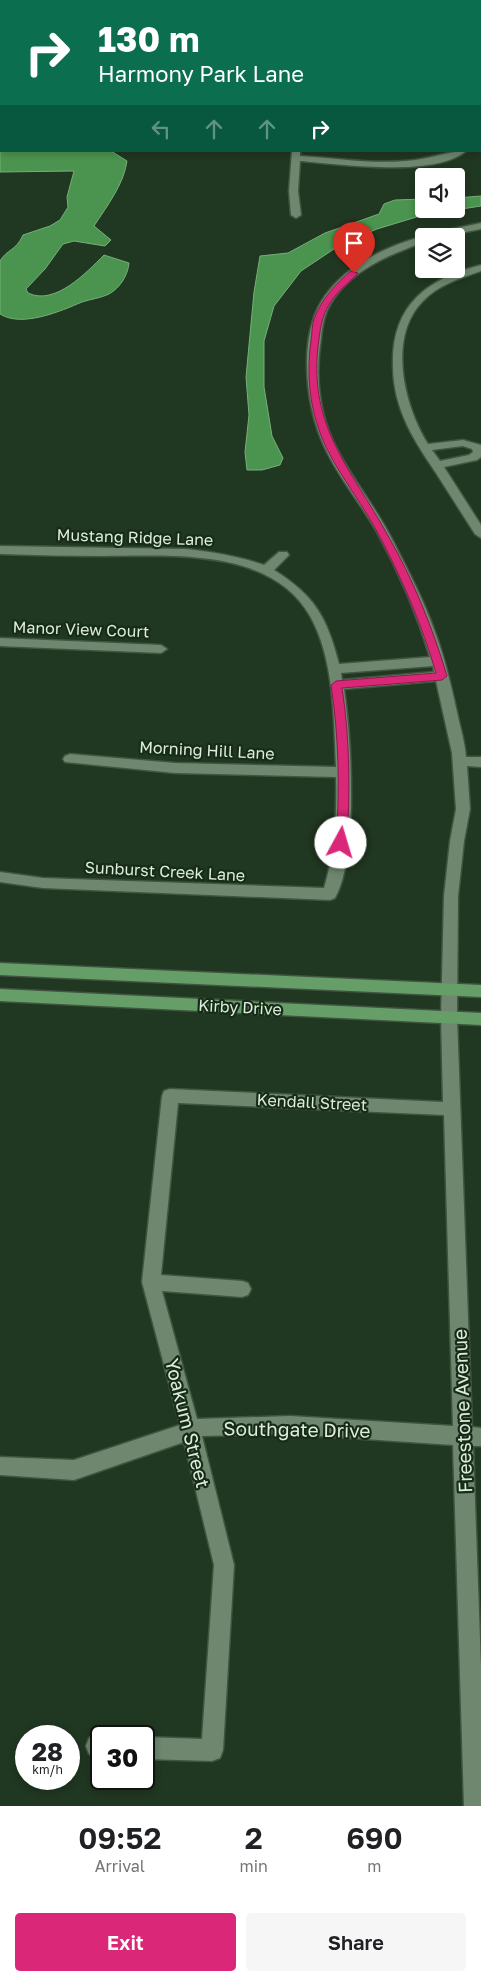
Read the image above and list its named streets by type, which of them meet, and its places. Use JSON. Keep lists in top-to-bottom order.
{
  "streets": {
    "main road": ["Kirby Drive"],
    "street": [
      "Mustang Ridge Lane",
      "Manor View Court",
      "Morning Hill Lane",
      "Sunburst Creek Lane",
      "Kendall Street",
      "Freestone Avenue",
      "Yoakum Street",
      "Southgate Drive"
    ]
  },
  "crossings": [
    ["Mustang Ridge Lane", "Morning Hill Lane"],
    ["Mustang Ridge Lane", "Sunburst Creek Lane"],
    ["Kirby Drive", "Freestone Avenue"],
    ["Kendall Street", "Freestone Avenue"],
    ["Kendall Street", "Yoakum Street"],
    ["Freestone Avenue", "Southgate Drive"],
    ["Yoakum Street", "Southgate Drive"]
  ],
  "page": {
    "turn": ["130 m", "Harmony Park Lane"],
    "speed": "28 km/h",
    "limit": "30",
    "eta": [
      "09:52",
      "Arrival",
      "2",
      "min",
      "690",
      "m"
    ],
    "buttons": ["Exit", "Share"]
  }
}
